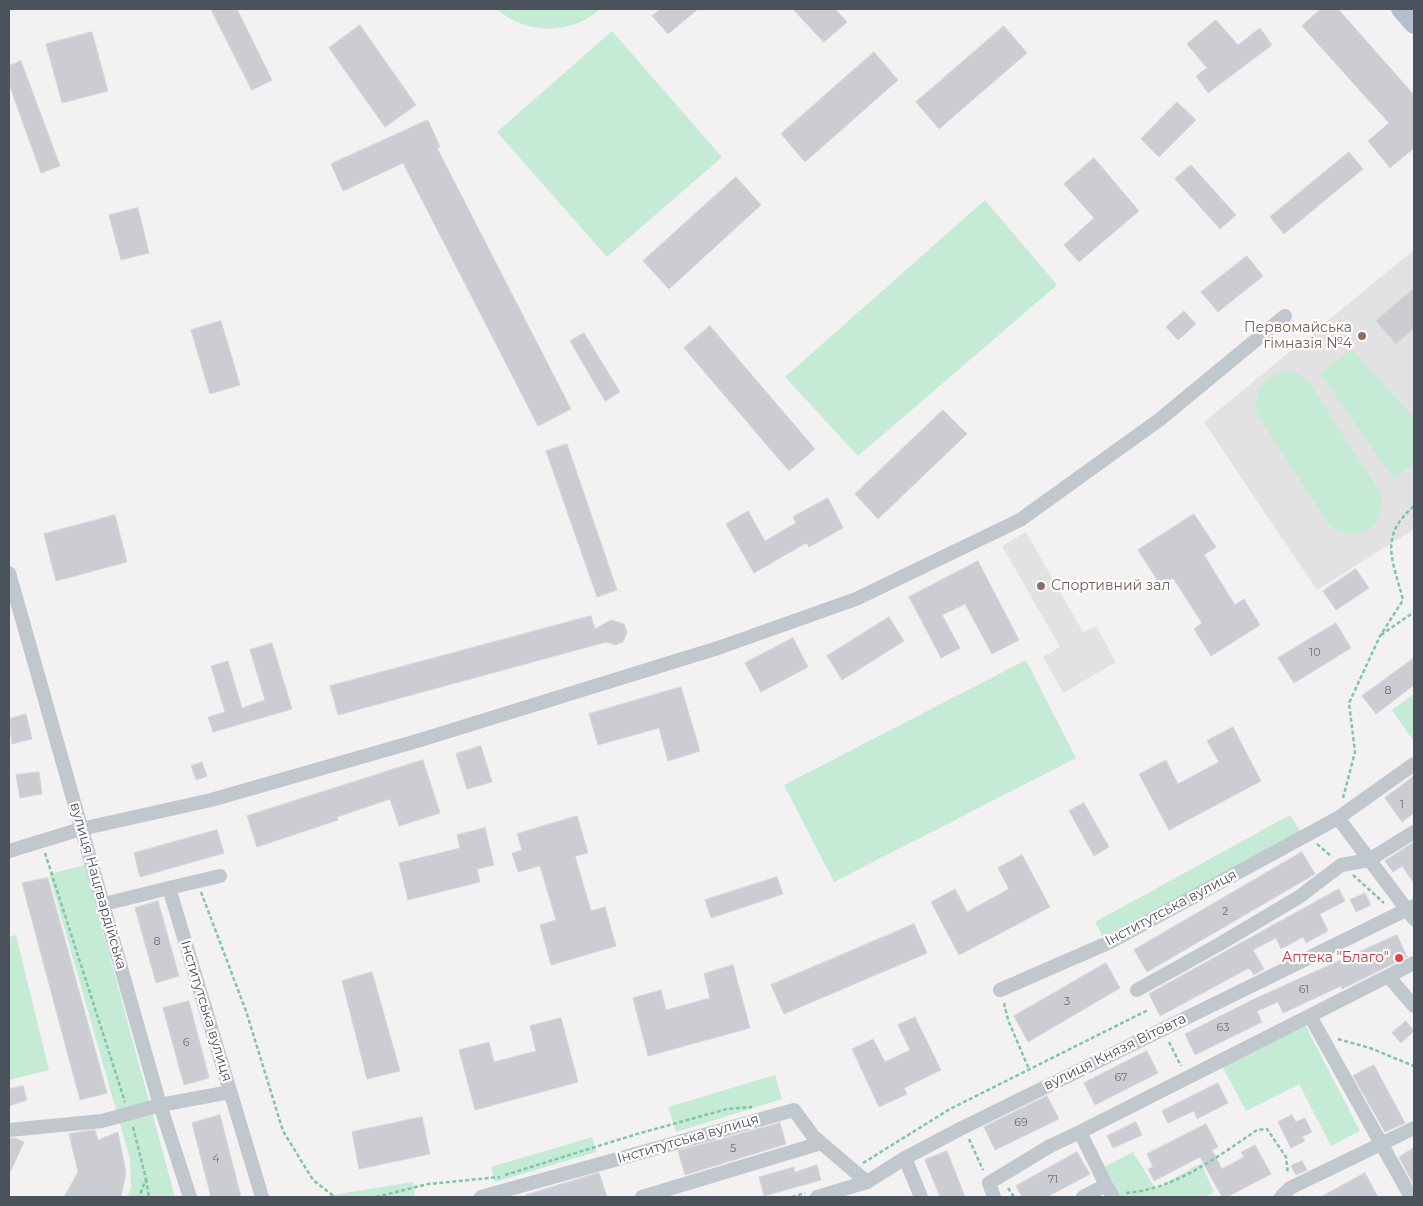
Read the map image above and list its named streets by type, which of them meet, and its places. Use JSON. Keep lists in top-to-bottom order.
{
  "streets": {
    "street": ["вулиця Нацгвардійська", "Інститутська вулиця", "вулиця Князя Вітовта"]
  },
  "crossings": [
    ["Інститутська вулиця", "вулиця Князя Вітовта"]
  ],
  "places": ["Первомайська гімназія №4", "Спортивний зал", "Аптека \"Благо\""],
  "house_numbers": [
    "10",
    "8",
    "1",
    "2",
    "8",
    "61",
    "3",
    "63",
    "6",
    "67",
    "69",
    "5",
    "4",
    "71"
  ]
}
